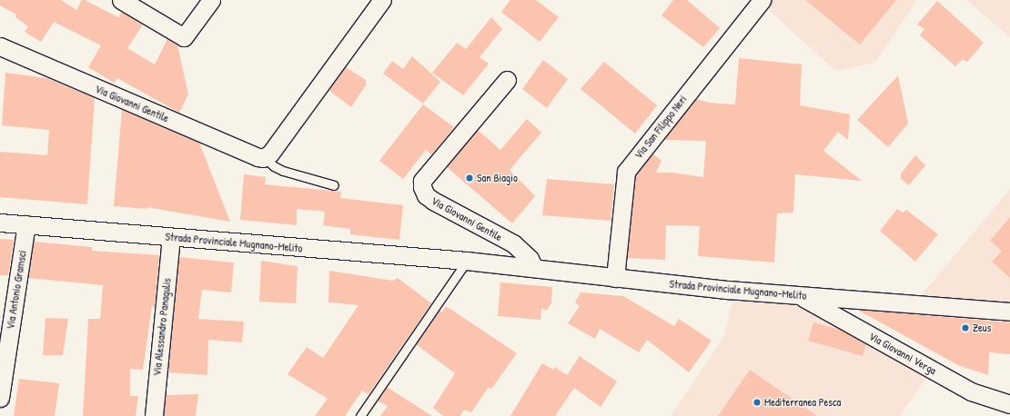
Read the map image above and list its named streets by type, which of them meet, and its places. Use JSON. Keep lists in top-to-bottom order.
{
  "streets": {
    "street": [
      "Via Giovanni Gentile",
      "Via San Filippo Neri",
      "Strada Provinciale Mugnano-Melito",
      "Via Antonio Gramsci",
      "Via Alessandro Panagulis",
      "Via Giovanni Verga"
    ]
  },
  "crossings": [
    ["Via Giovanni Gentile", "Strada Provinciale Mugnano-Melito"],
    ["Via San Filippo Neri", "Strada Provinciale Mugnano-Melito"],
    ["Strada Provinciale Mugnano-Melito", "Via Antonio Gramsci"],
    ["Strada Provinciale Mugnano-Melito", "Via Alessandro Panagulis"],
    ["Strada Provinciale Mugnano-Melito", "Via Giovanni Verga"]
  ],
  "places": ["San Biagio", "Zeus", "Mediterranea Pesca"]
}
